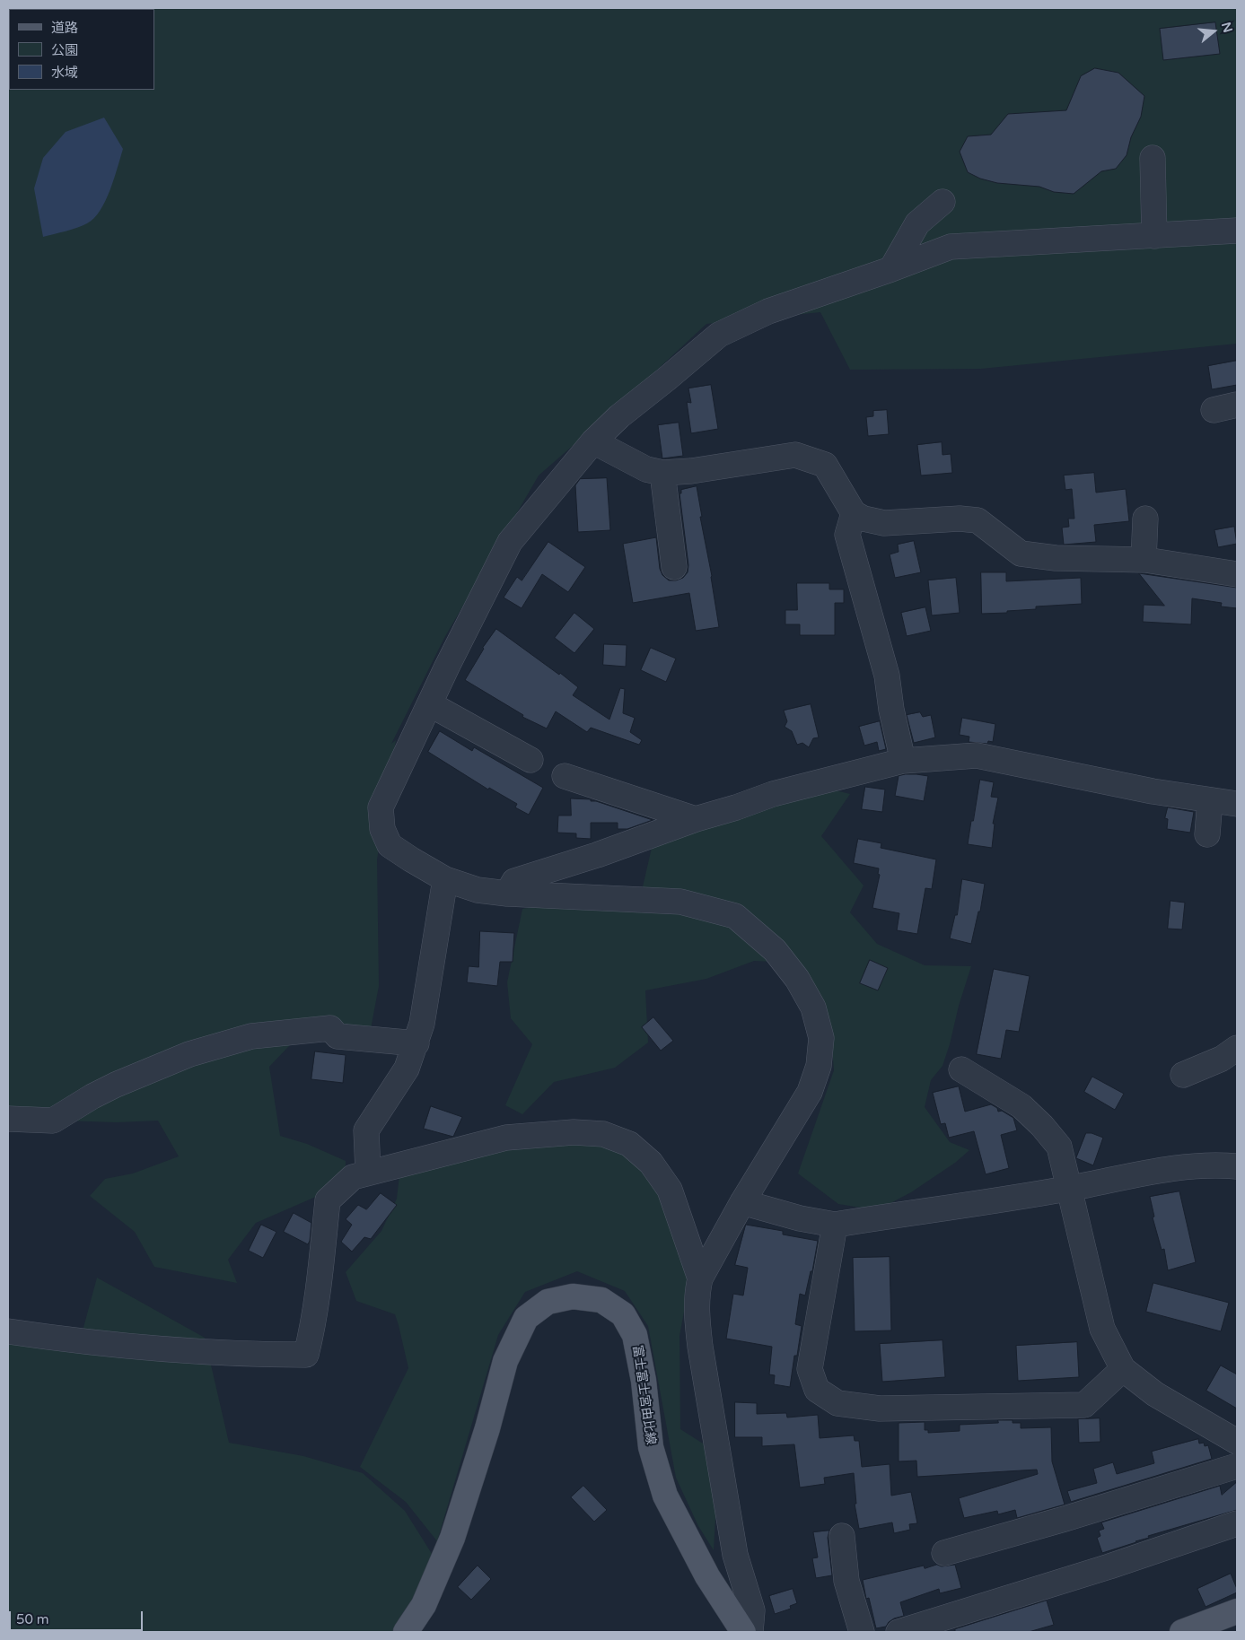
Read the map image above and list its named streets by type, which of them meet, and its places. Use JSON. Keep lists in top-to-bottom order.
{
  "streets": {
    "main road": ["富士富士宮由比線"]
  },
  "legend": ["道路", "公園", "水域"],
  "scale_bar": "50 m",
  "north": "right"
}
